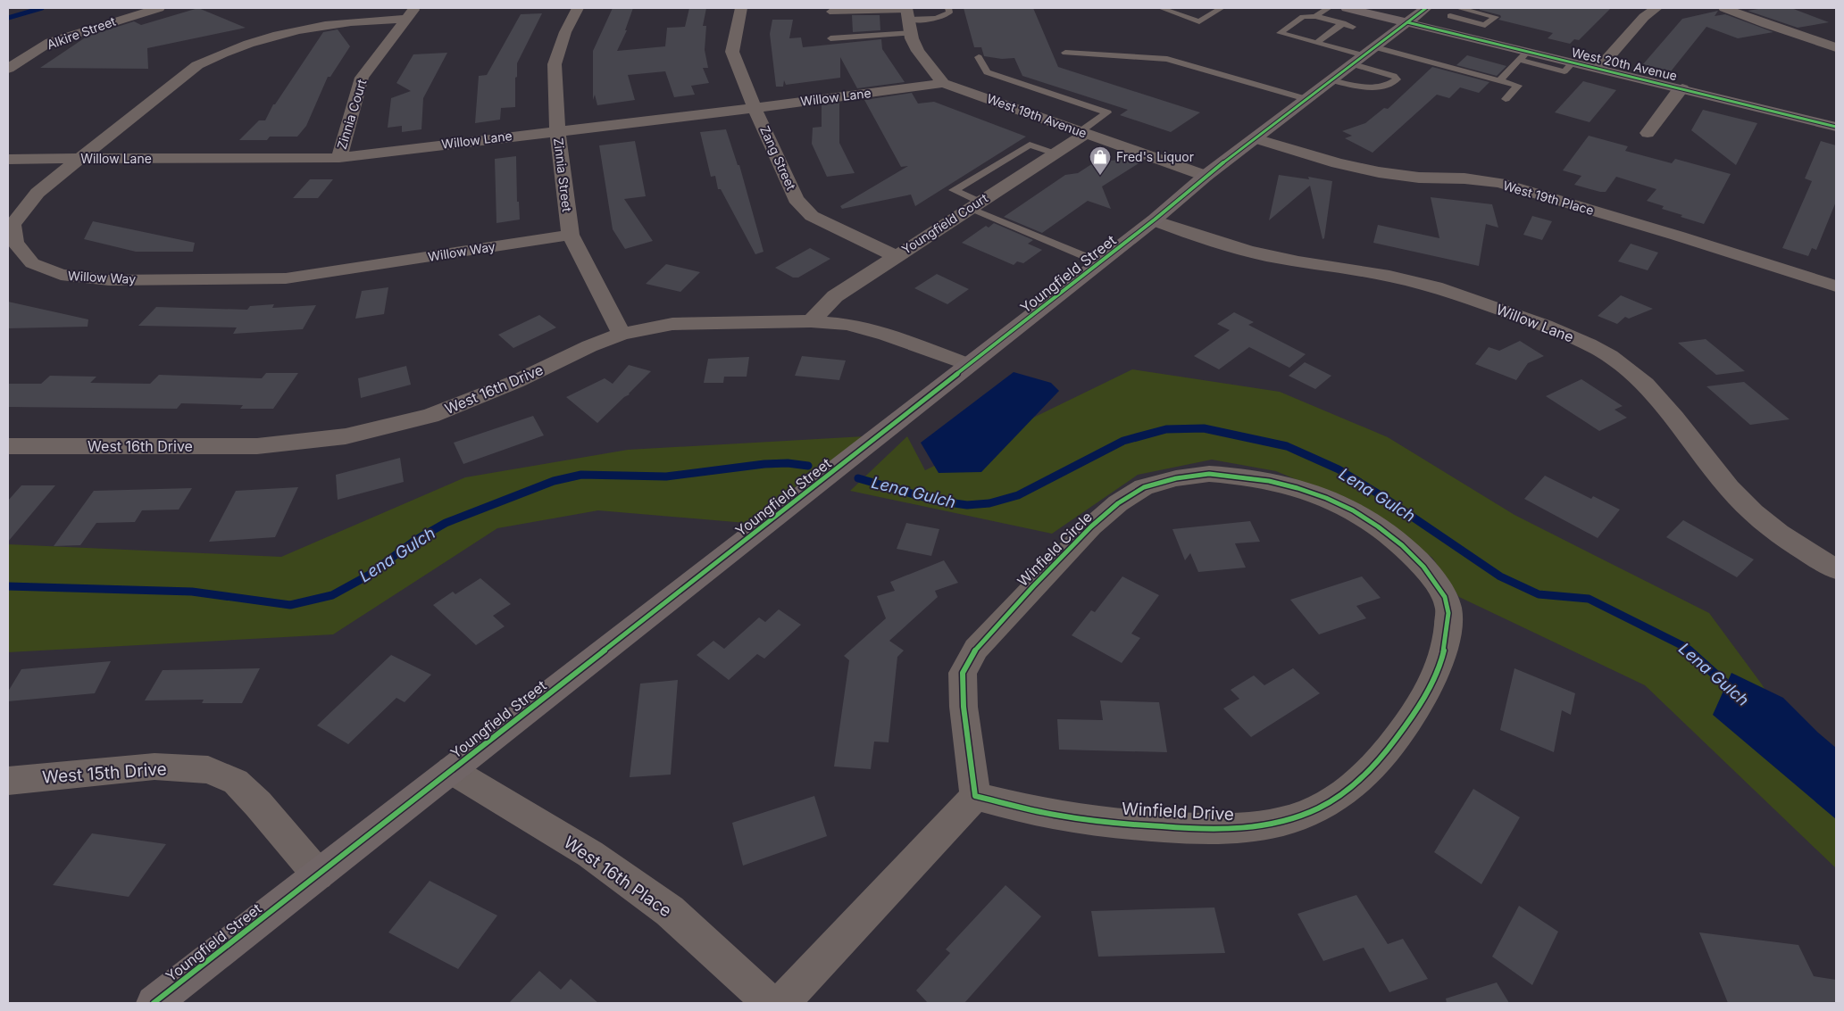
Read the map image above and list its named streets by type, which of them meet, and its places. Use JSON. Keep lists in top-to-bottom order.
{
  "streets": {
    "street": [
      "Alkire Street",
      "West 20th Avenue",
      "Willow Lane",
      "Zinnia Court",
      "West 19th Avenue",
      "Zang Street",
      "Zinnia Street",
      "West 19th Place",
      "Youngfield Court",
      "Willow Way",
      "Youngfield Street",
      "West 16th Drive",
      "Winfield Circle",
      "West 15th Drive",
      "Winfield Drive",
      "West 16th Place"
    ]
  },
  "crossings": [
    ["West 20th Avenue", "Youngfield Street"],
    ["Willow Lane", "Zinnia Court"],
    ["Willow Lane", "West 19th Avenue"],
    ["Willow Lane", "Zang Street"],
    ["Willow Lane", "Zinnia Street"],
    ["Willow Lane", "Willow Way"],
    ["Willow Lane", "Youngfield Street"],
    ["Zinnia Court", "Willow Way"],
    ["West 19th Avenue", "Youngfield Court"],
    ["West 19th Avenue", "Youngfield Street"],
    ["Zang Street", "Youngfield Court"],
    ["Zinnia Street", "Willow Way"],
    ["Zinnia Street", "West 16th Drive"],
    ["West 19th Place", "Youngfield Street"],
    ["Youngfield Court", "West 16th Drive"],
    ["Youngfield Street", "West 16th Drive"],
    ["Youngfield Street", "West 15th Drive"],
    ["Youngfield Street", "West 16th Place"],
    ["Winfield Circle", "Winfield Drive"]
  ],
  "water": ["Lena Gulch"],
  "places": {
    "shop": ["Fred's Liquor"]
  }
}
